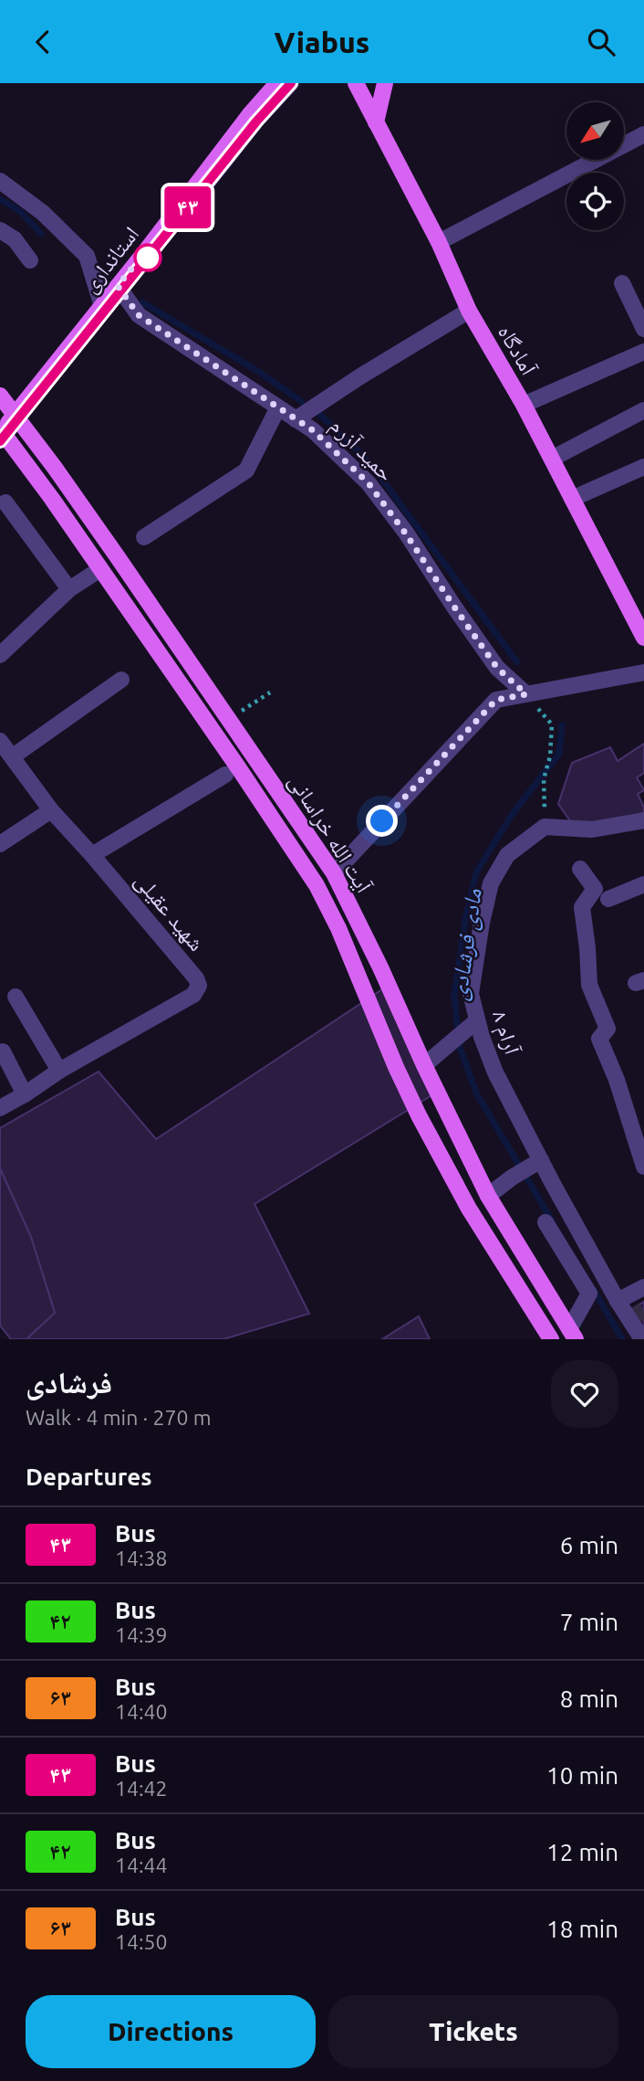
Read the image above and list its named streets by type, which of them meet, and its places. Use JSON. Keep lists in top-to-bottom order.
{
  "streets": {
    "main road": ["استانداری", "آمادگاه", "آیت الله خراسانی"],
    "street": ["حمید آزرم", "شهید عقیلی", "۸ آرام"]
  },
  "crossings": [
    ["استانداری", "حمید آزرم"],
    ["استانداری", "آیت الله خراسانی"]
  ],
  "water": ["مادی فرشادی"],
  "lines": ["bus line ۴۳"],
  "north": "bottom left",
  "page": {
    "header": "Viabus",
    "on_map": "۴۳",
    "heading": [
      ["فرشادی", "Walk · 4 min · 270 m"],
      "Departures"
    ],
    "list": [
      {
        "mark": "۴۳",
        "name": "Bus",
        "note": "14:38",
        "value": "6 min"
      },
      {
        "mark": "۴۲",
        "name": "Bus",
        "note": "14:39",
        "value": "7 min"
      },
      {
        "mark": "۶۳",
        "name": "Bus",
        "note": "14:40",
        "value": "8 min"
      },
      {
        "mark": "۴۳",
        "name": "Bus",
        "note": "14:42",
        "value": "10 min"
      },
      {
        "mark": "۴۲",
        "name": "Bus",
        "note": "14:44",
        "value": "12 min"
      },
      {
        "mark": "۶۳",
        "name": "Bus",
        "note": "14:50",
        "value": "18 min"
      }
    ],
    "buttons": ["Directions", "Tickets"]
  }
}
